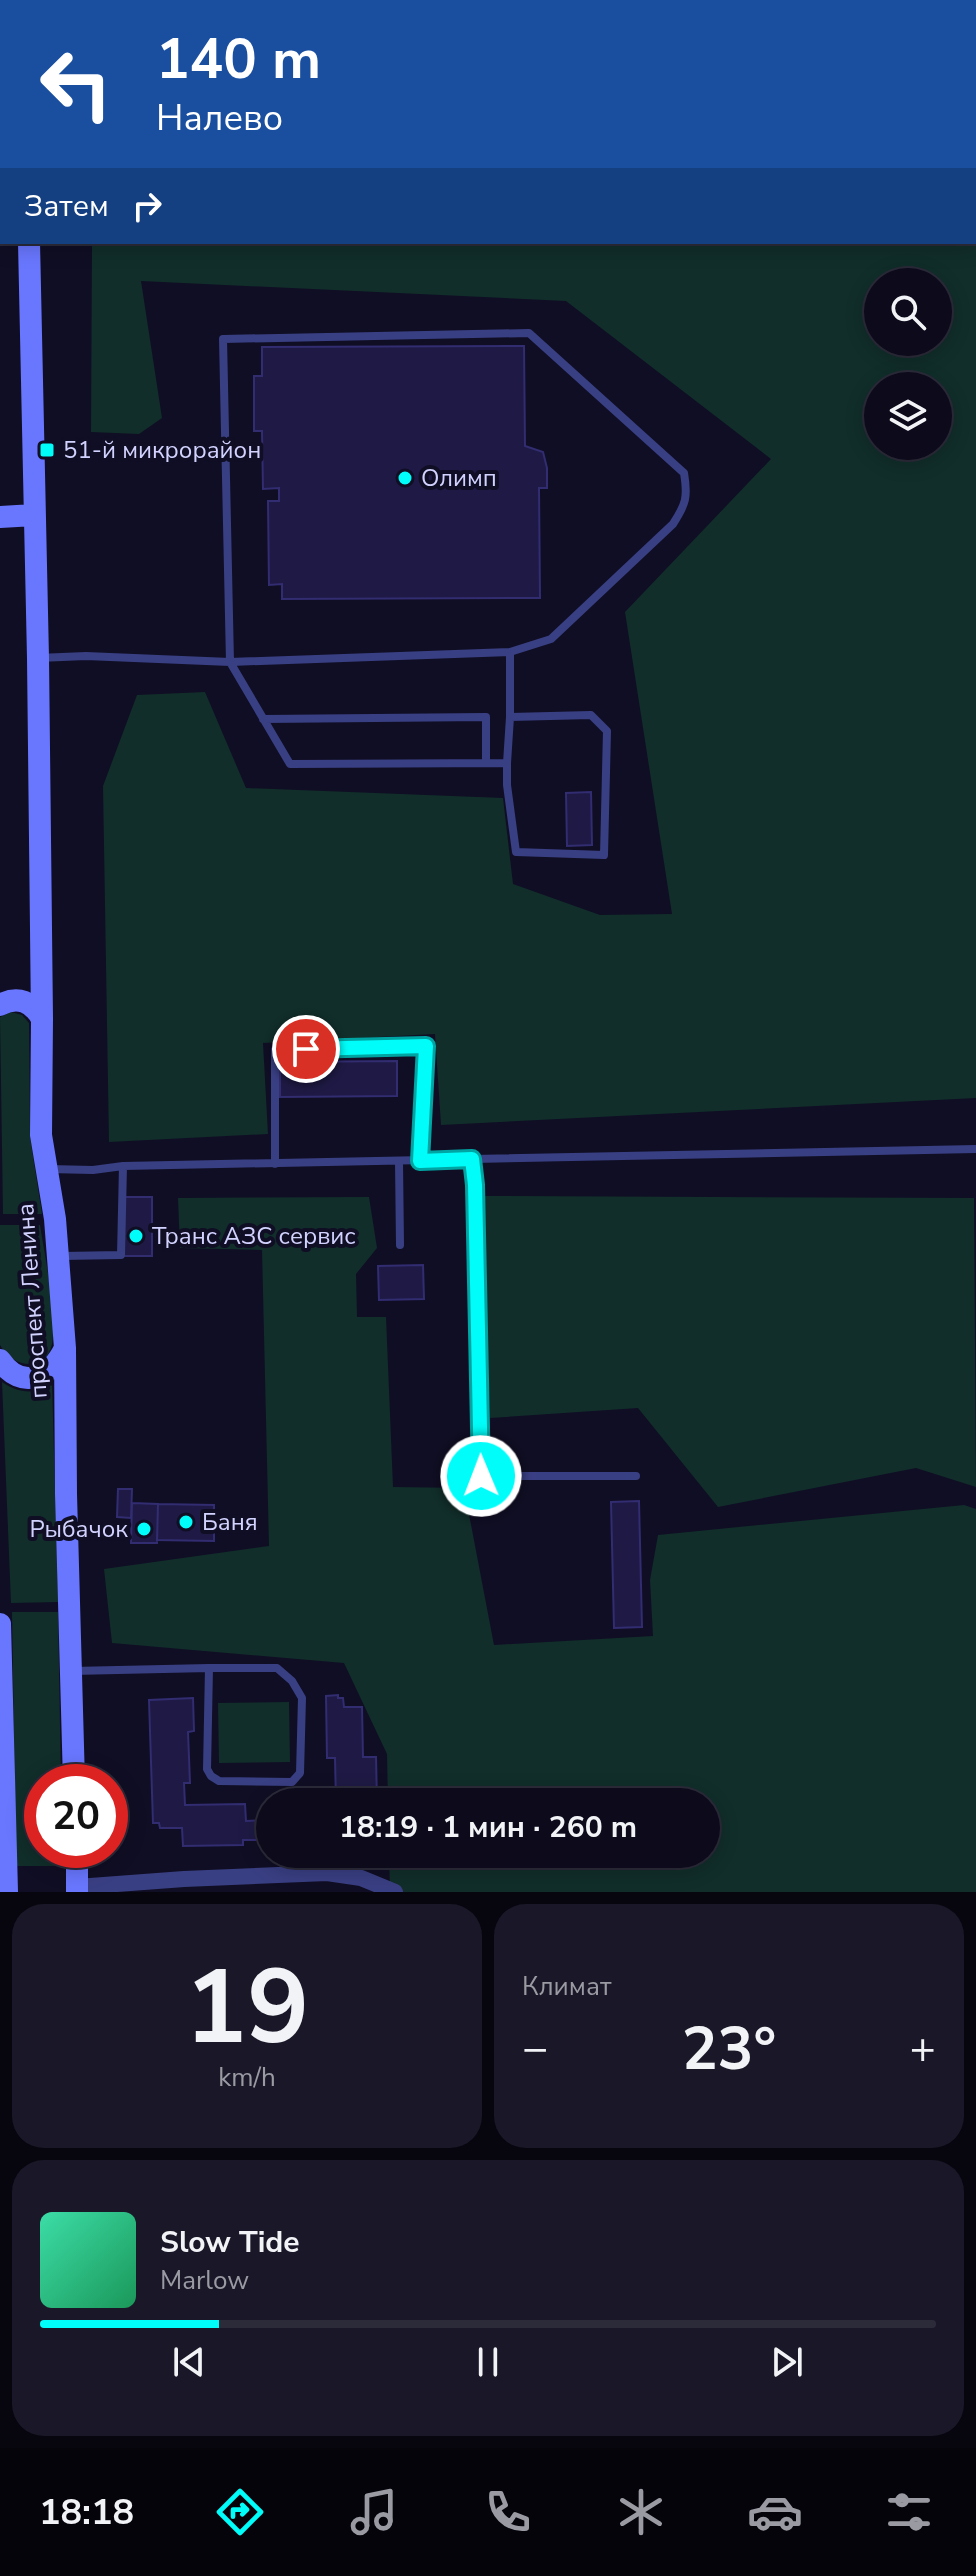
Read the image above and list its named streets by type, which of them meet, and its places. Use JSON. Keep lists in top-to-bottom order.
{
  "streets": {
    "main road": ["проспект Ленина"]
  },
  "places": {
    "transit": ["51-й микрорайон"],
    "other": [
      "Олимп",
      "Транс АЗС сервис",
      "Баня",
      "Рыбачок"
    ]
  },
  "page": {
    "turn": ["140 m", "Налево"],
    "then": "Затем",
    "limit": "20",
    "trip": "18:19 · 1 мин · 260 m",
    "tile": [
      ["19", "km/h"],
      "Климат"
    ],
    "heat": ["−", "23°", "+"],
    "song": ["Slow Tide", "Marlow"],
    "tabs": "18:18"
  }
}
